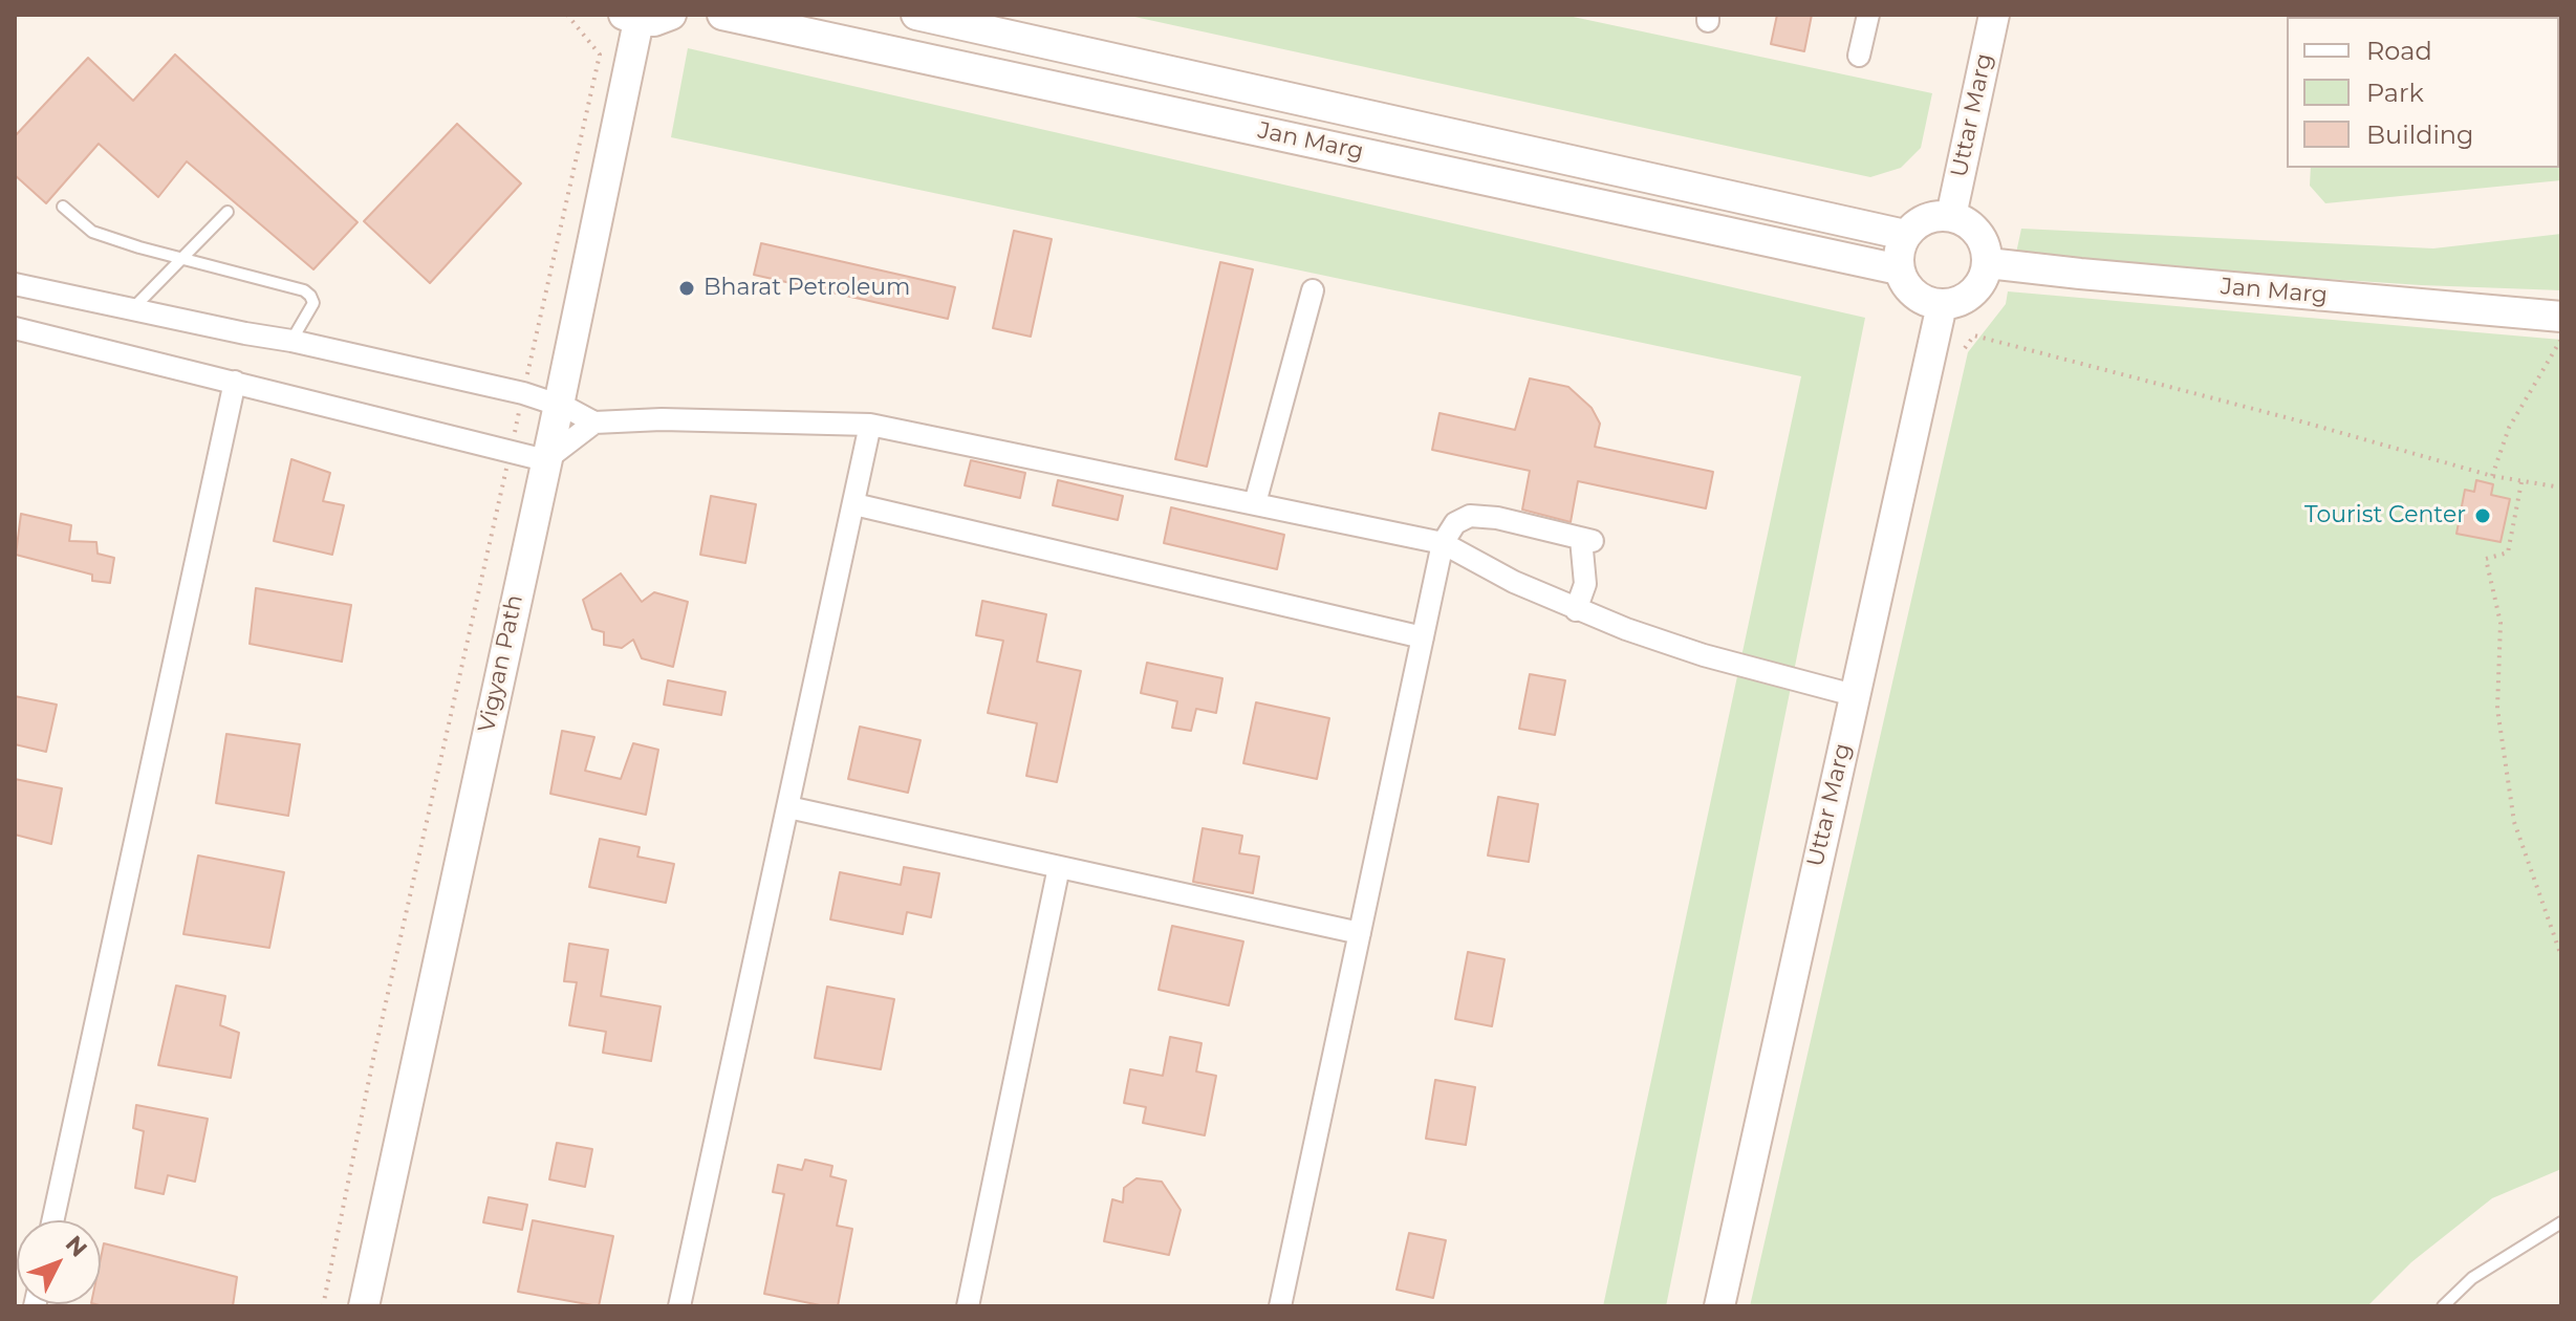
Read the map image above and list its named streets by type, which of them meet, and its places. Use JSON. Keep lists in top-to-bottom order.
{
  "streets": {
    "main road": ["Uttar Marg", "Jan Marg", "Vigyan Path"]
  },
  "crossings": [
    ["Uttar Marg", "Jan Marg"]
  ],
  "places": ["Bharat Petroleum", "Tourist Center"],
  "legend": ["Road", "Park", "Building"],
  "north": "top right"
}
